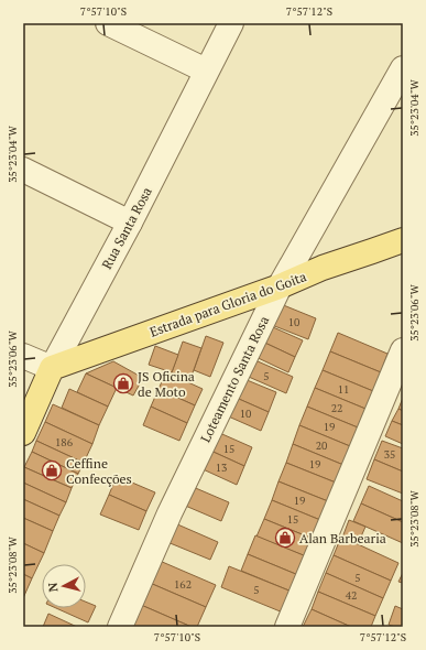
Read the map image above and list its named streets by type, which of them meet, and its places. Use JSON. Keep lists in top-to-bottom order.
{
  "streets": {
    "main road": ["Rua Santa Rosa", "Estrada para Gloria do Goita"],
    "street": ["Loteamento Santa Rosa"]
  },
  "crossings": [
    ["Rua Santa Rosa", "Estrada para Gloria do Goita"],
    ["Estrada para Gloria do Goita", "Loteamento Santa Rosa"]
  ],
  "places": {
    "shop": ["JS Oficina de Moto", "Ceffine Confecções", "Alan Barbearia"]
  },
  "house_numbers": [
    "10",
    "5",
    "11",
    "22",
    "10",
    "19",
    "186",
    "20",
    "15",
    "35",
    "19",
    "13",
    "19",
    "15",
    "5",
    "162",
    "5",
    "42"
  ],
  "north": "left",
  "coordinates": [
    "7°57'10\"S",
    "7°57'12\"S",
    "35°23'04\"W",
    "35°23'06\"W",
    "35°23'08\"W"
  ]
}
